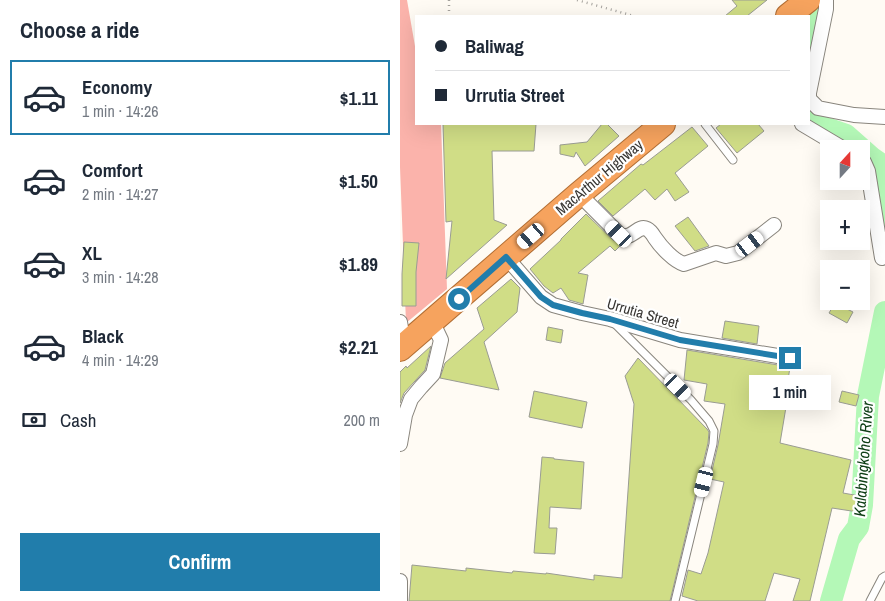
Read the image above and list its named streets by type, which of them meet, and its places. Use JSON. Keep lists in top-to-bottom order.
{
  "streets": {
    "highway": ["MacArthur Highway"],
    "street": ["Urrutia Street"]
  },
  "crossings": [
    ["MacArthur Highway", "Urrutia Street"]
  ],
  "water": ["Kalabingkoho River"],
  "north": "top",
  "page": {
    "heading": "Choose a ride",
    "banner": ["Baliwag", "Urrutia Street"],
    "list": [
      {
        "name": "Economy",
        "note": "1 min · 14:26",
        "value": "$1.11"
      },
      {
        "name": "Comfort",
        "note": "2 min · 14:27",
        "value": "$1.50"
      },
      {
        "name": "XL",
        "note": "3 min · 14:28",
        "value": "$1.89"
      },
      {
        "name": "Black",
        "note": "4 min · 14:29",
        "value": "$2.21"
      }
    ],
    "map_buttons": ["+", "−"],
    "bubble": "1 min",
    "pay": ["Cash", "200 m"],
    "buttons": "Confirm"
  }
}
